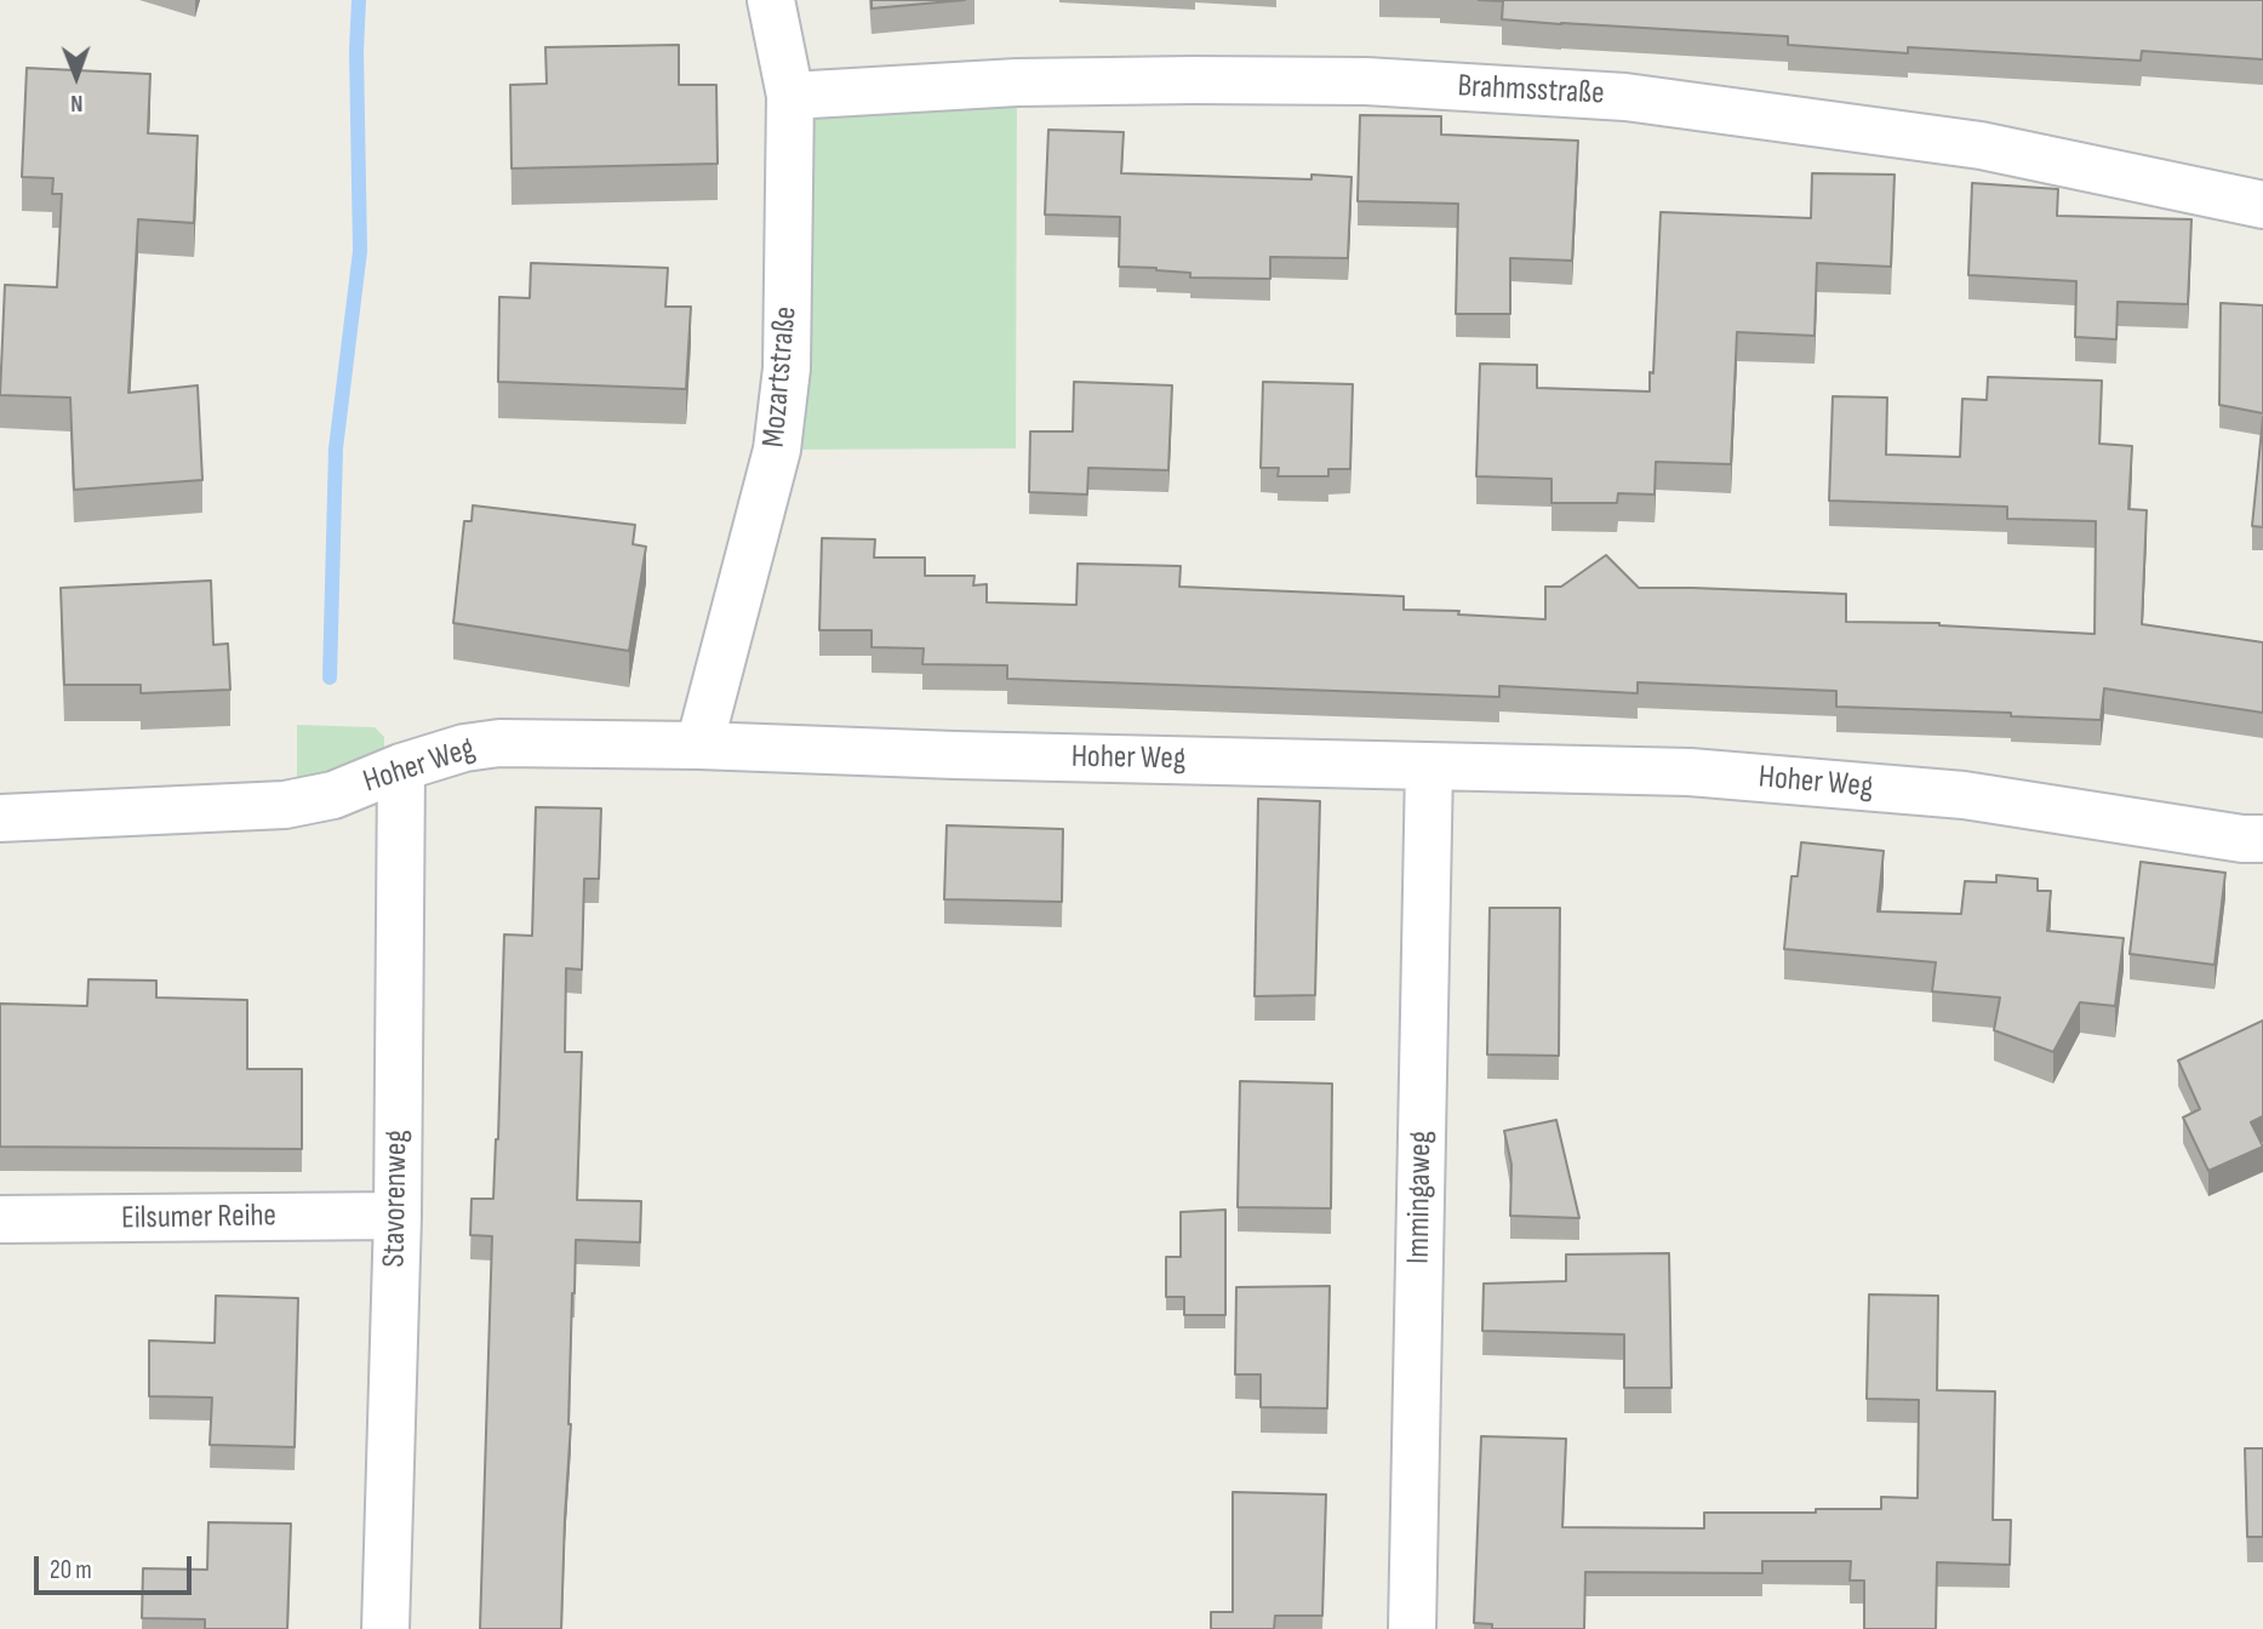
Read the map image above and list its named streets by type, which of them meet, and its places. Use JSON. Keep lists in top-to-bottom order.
{
  "streets": {
    "street": [
      "Brahmsstraße",
      "Mozartstraße",
      "Hoher Weg",
      "Immingaweg",
      "Stavorenweg",
      "Eilsumer Reihe"
    ]
  },
  "crossings": [
    ["Brahmsstraße", "Mozartstraße"],
    ["Mozartstraße", "Hoher Weg"],
    ["Hoher Weg", "Immingaweg"],
    ["Hoher Weg", "Stavorenweg"],
    ["Stavorenweg", "Eilsumer Reihe"]
  ],
  "scale_bar": "20 m",
  "north": "bottom"
}
